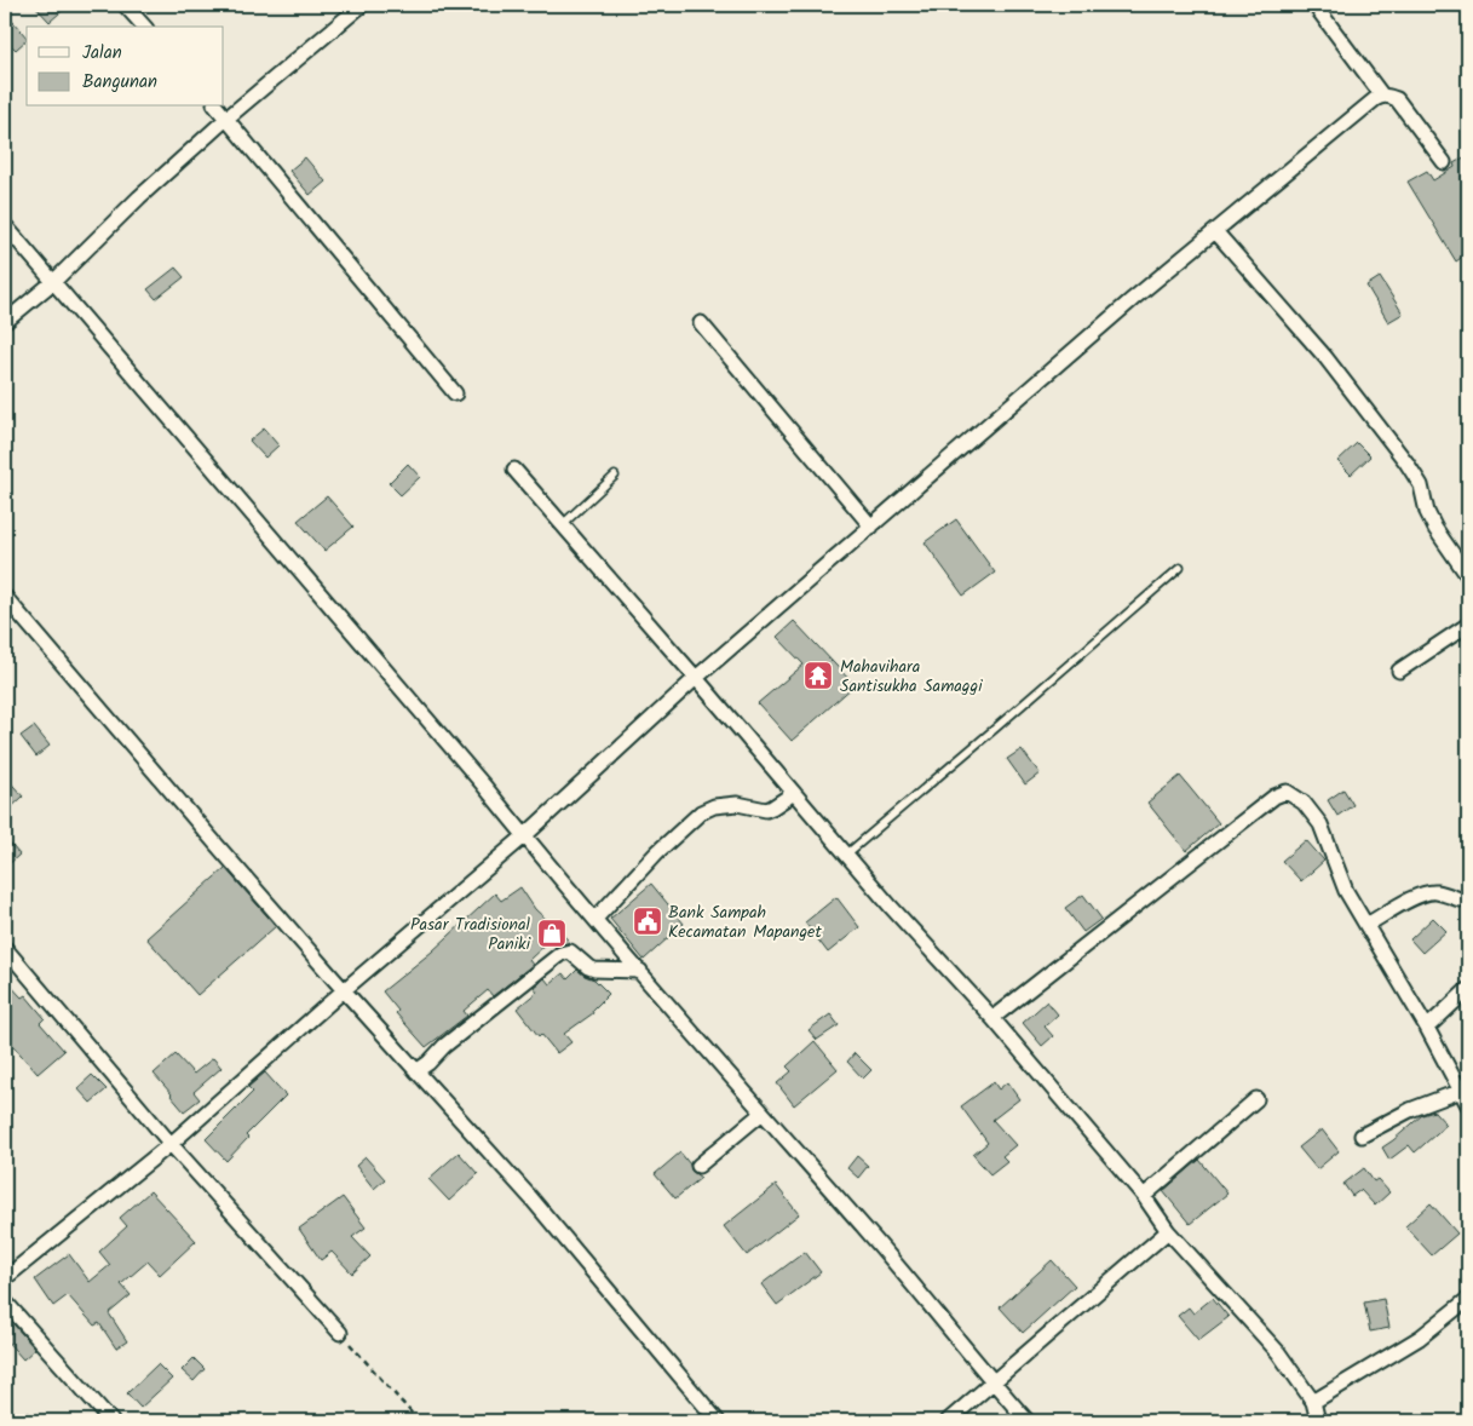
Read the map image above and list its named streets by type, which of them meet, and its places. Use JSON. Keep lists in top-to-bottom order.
{
  "places": {
    "temple": ["Mahavihara Santisukha Samaggi"],
    "public building": ["Bank Sampah Kecamatan Mapanget"],
    "shop": ["Pasar Tradisional Paniki"]
  },
  "legend": ["Jalan", "Bangunan"]
}
